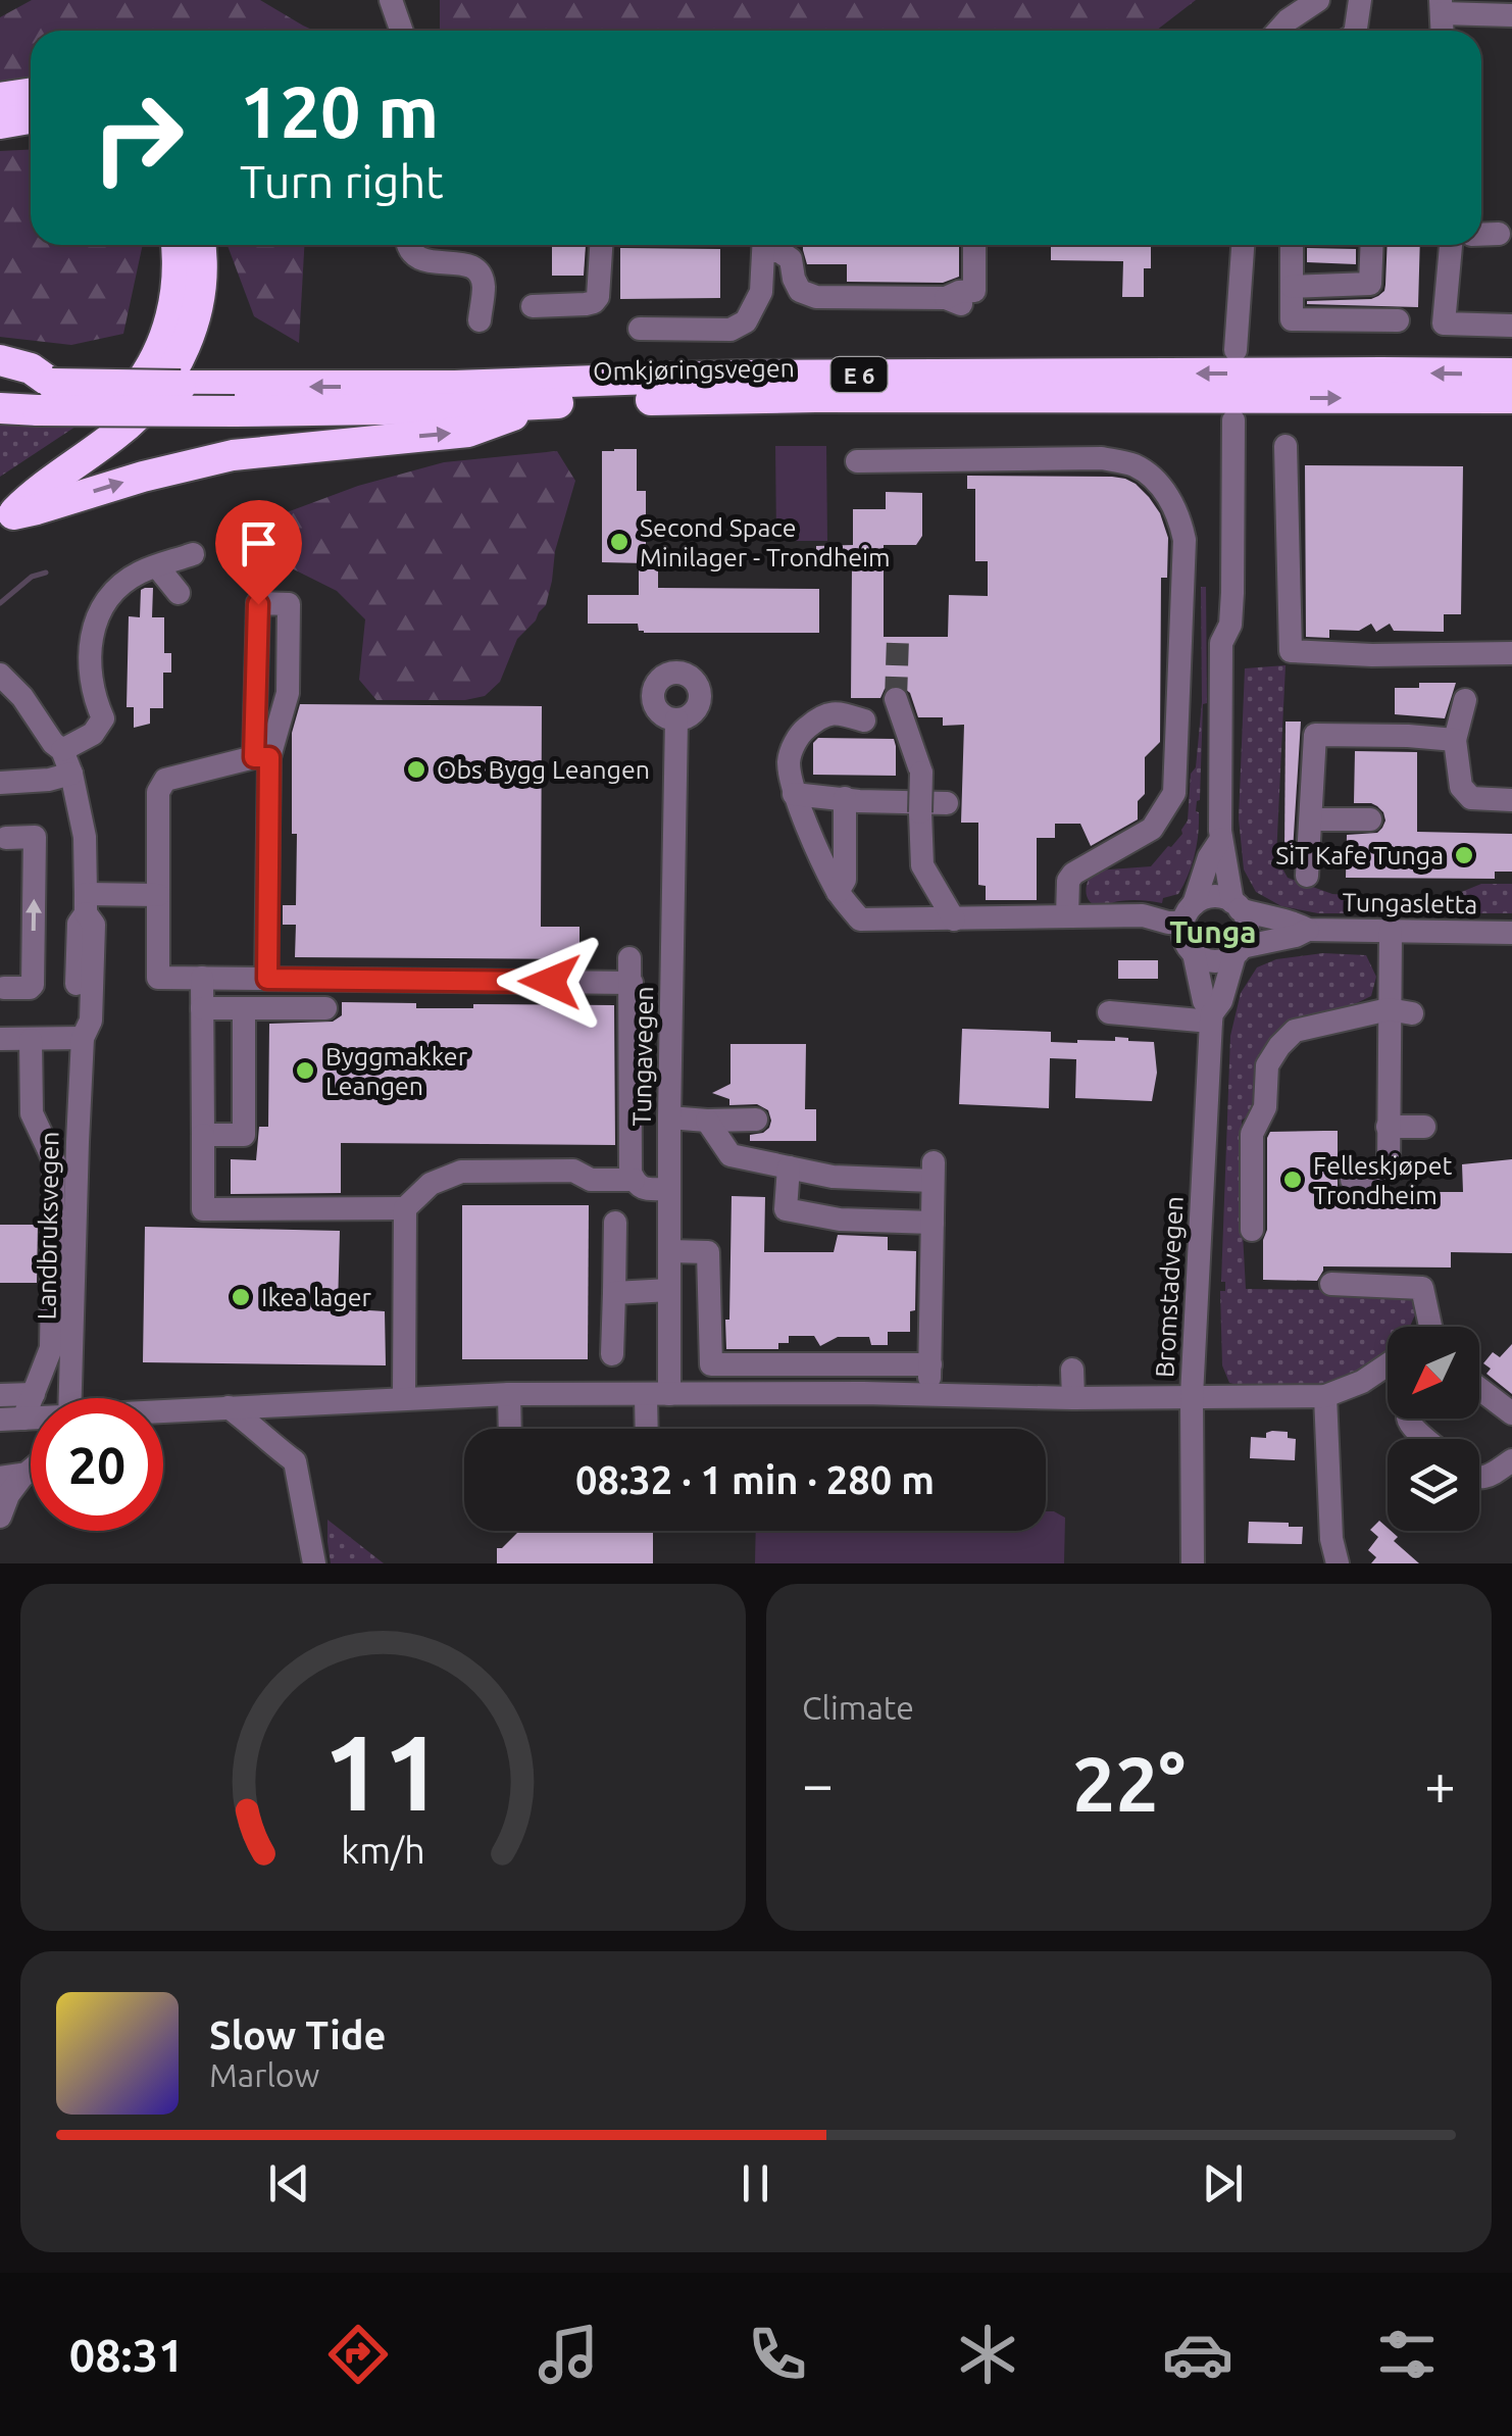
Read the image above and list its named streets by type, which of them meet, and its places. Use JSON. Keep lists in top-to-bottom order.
{
  "streets": {
    "highway": ["Omkjøringsvegen", "E 6"],
    "street": [
      "Tungasletta",
      "Tungavegen",
      "Landbruksvegen",
      "Bromstadvegen"
    ]
  },
  "crossings": [
    ["Omkjøringsvegen", "E 6"],
    ["Tungasletta", "Bromstadvegen"]
  ],
  "districts": ["Tunga"],
  "places": [
    "Second Space Minilager - Trondheim",
    "Obs Bygg Leangen",
    "SiT Kafe Tunga",
    "Byggmakker Leangen",
    "Felleskjøpet Trondheim",
    "Ikea lager"
  ],
  "north": "bottom left",
  "page": {
    "turn": ["120 m", "Turn right"],
    "limit": "20",
    "trip": "08:32 · 1 min · 280 m",
    "tile": "Climate",
    "heat": ["−", "22°", "+"],
    "song": ["Slow Tide", "Marlow"],
    "tabs": "08:31",
    "gauge": ["11", "km/h"]
  }
}
